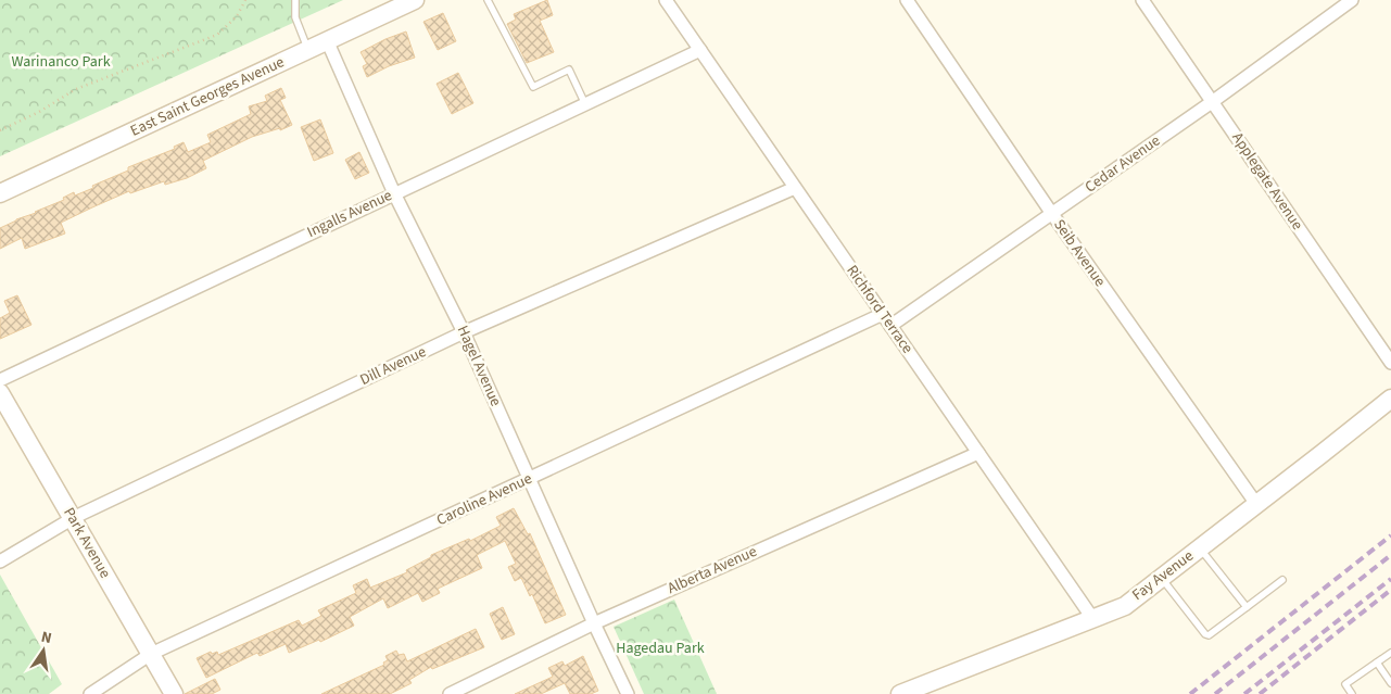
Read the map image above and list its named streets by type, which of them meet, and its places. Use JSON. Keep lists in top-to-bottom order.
{
  "streets": {
    "street": [
      "East Saint Georges Avenue",
      "Cedar Avenue",
      "Applegate Avenue",
      "Ingalls Avenue",
      "Seib Avenue",
      "Richford Terrace",
      "Dill Avenue",
      "Hagel Avenue",
      "Caroline Avenue",
      "Park Avenue",
      "Alberta Avenue",
      "Fay Avenue"
    ]
  },
  "crossings": [
    ["East Saint Georges Avenue", "Hagel Avenue"],
    ["Cedar Avenue", "Applegate Avenue"],
    ["Cedar Avenue", "Seib Avenue"],
    ["Cedar Avenue", "Richford Terrace"],
    ["Ingalls Avenue", "Richford Terrace"],
    ["Ingalls Avenue", "Hagel Avenue"],
    ["Seib Avenue", "Fay Avenue"],
    ["Richford Terrace", "Dill Avenue"],
    ["Richford Terrace", "Caroline Avenue"],
    ["Richford Terrace", "Alberta Avenue"],
    ["Richford Terrace", "Fay Avenue"],
    ["Dill Avenue", "Hagel Avenue"],
    ["Dill Avenue", "Park Avenue"],
    ["Hagel Avenue", "Caroline Avenue"],
    ["Hagel Avenue", "Alberta Avenue"],
    ["Caroline Avenue", "Park Avenue"]
  ],
  "parks": ["Warinanco Park", "Hagedau Park"],
  "north": "top"
}
